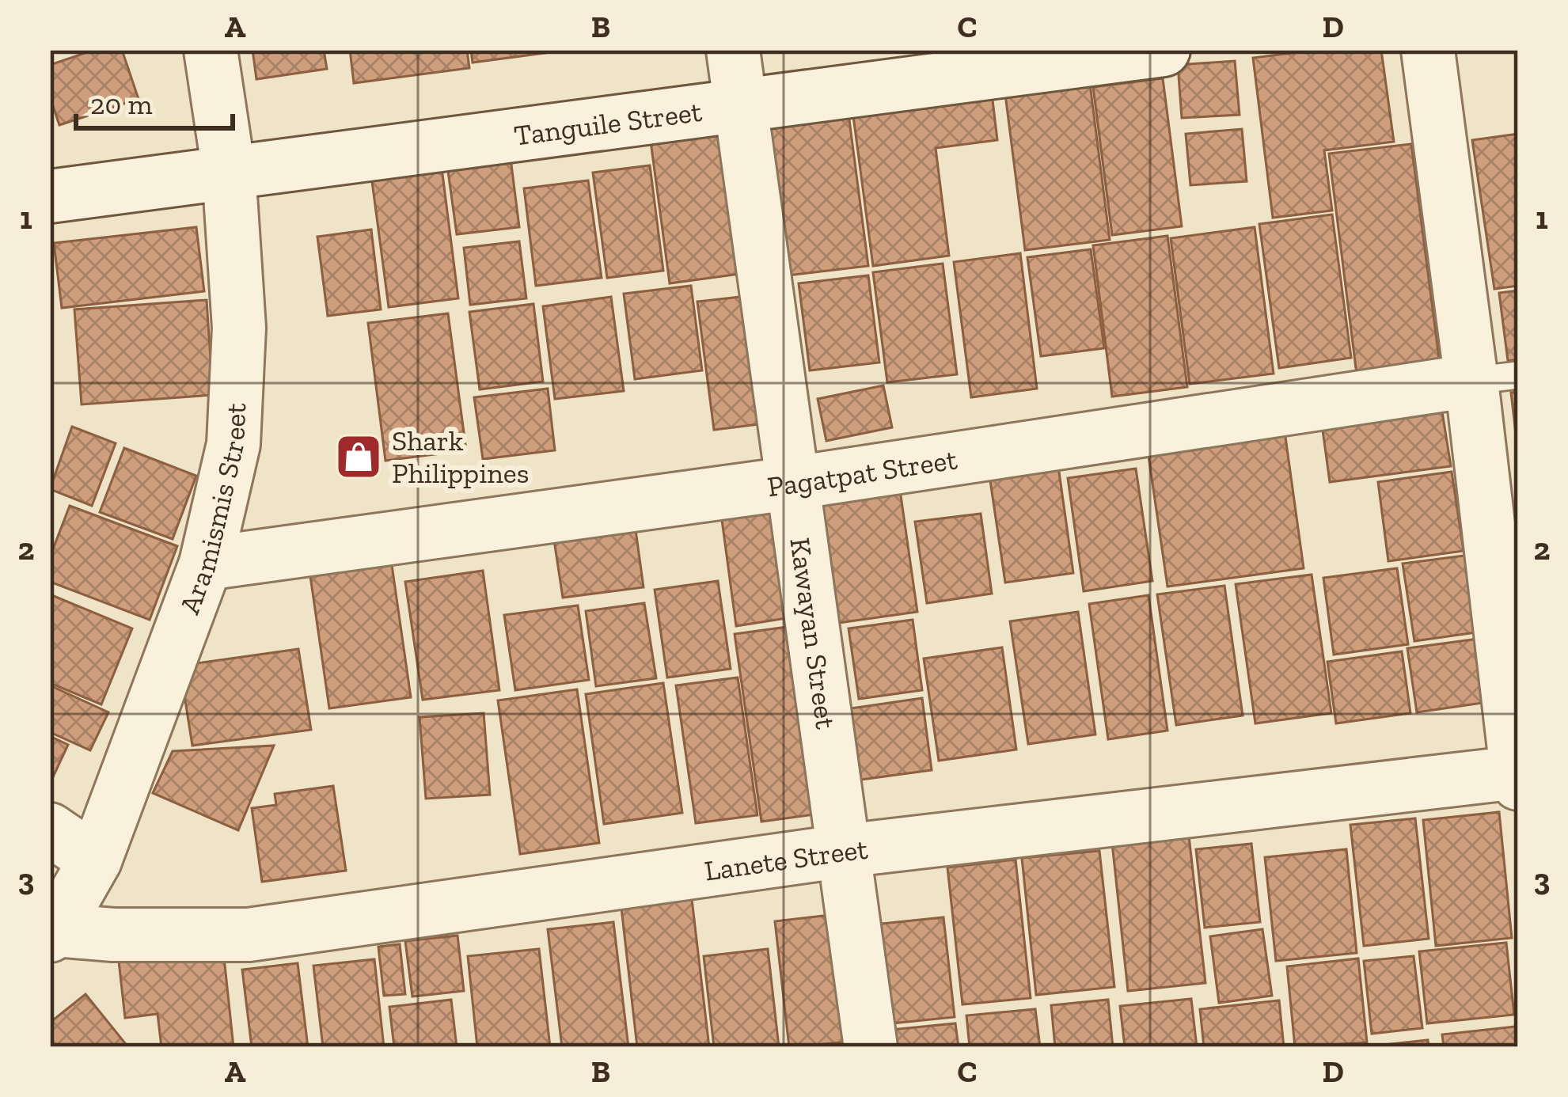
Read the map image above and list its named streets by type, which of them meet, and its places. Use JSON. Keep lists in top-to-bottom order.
{
  "streets": {
    "street": [
      "Tanguile Street",
      "Pagatpat Street",
      "Aramismis Street",
      "Kawayan Street",
      "Lanete Street"
    ]
  },
  "crossings": [
    ["Tanguile Street", "Aramismis Street"],
    ["Tanguile Street", "Kawayan Street"],
    ["Pagatpat Street", "Aramismis Street"],
    ["Pagatpat Street", "Kawayan Street"],
    ["Aramismis Street", "Lanete Street"],
    ["Kawayan Street", "Lanete Street"]
  ],
  "places": {
    "shop": ["Shark Philippines"]
  },
  "scale_bar": "20 m",
  "grid": {
    "columns": [
      "A",
      "B",
      "C",
      "D"
    ],
    "rows": ["1", "2", "3"]
  }
}
